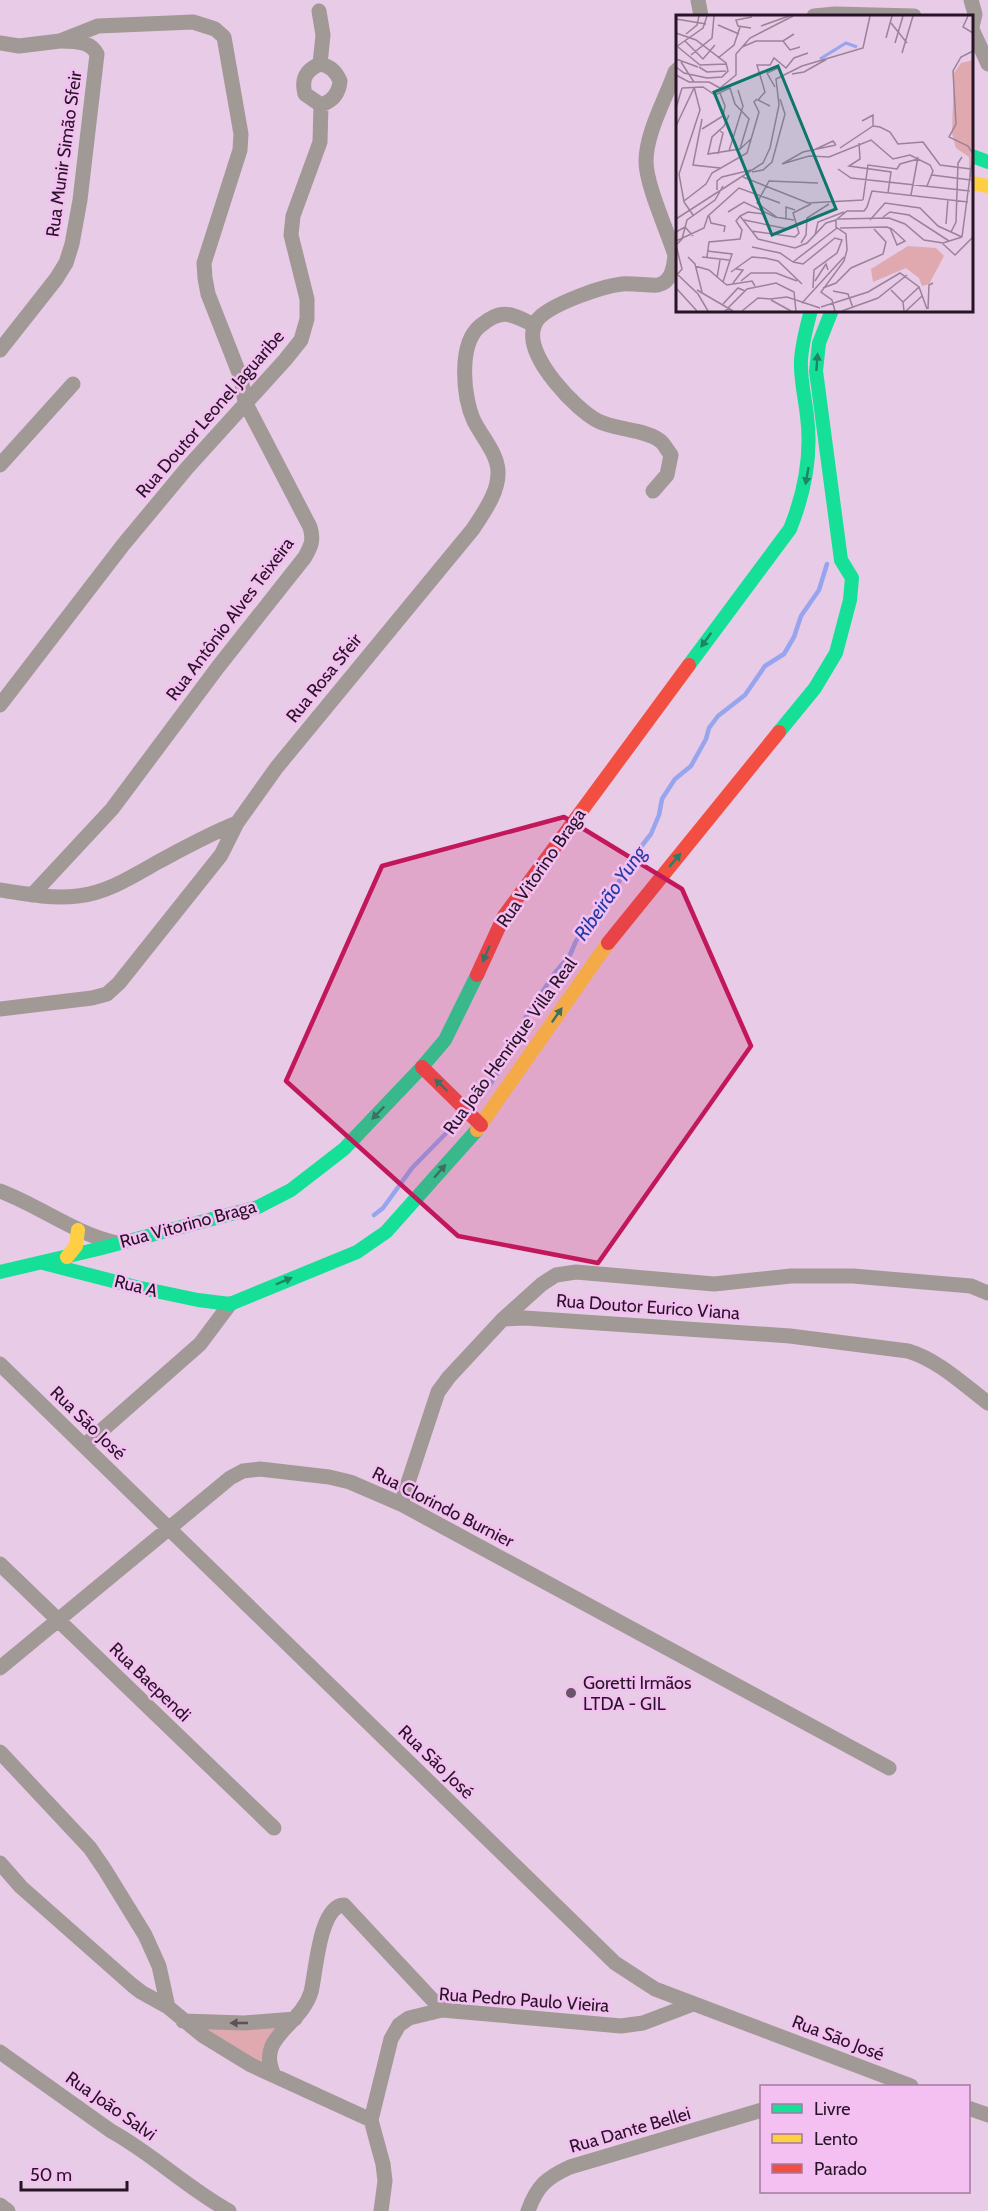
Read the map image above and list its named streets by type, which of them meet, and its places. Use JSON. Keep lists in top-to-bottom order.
{
  "streets": {
    "main road": ["Rua Vitorino Braga", "Rua João Henrique Villa Real", "Rua A"],
    "street": [
      "Rua Munir Simão Sfeir",
      "Rua Doutor Leonel Jaguaribe",
      "Rua Antônio Alves Teixeira",
      "Rua Rosa Sfeir",
      "Rua Doutor Eurico Viana",
      "Rua São José",
      "Rua Clorindo Burnier",
      "Rua Baependi",
      "Rua Pedro Paulo Vieira",
      "Rua João Salvi",
      "Rua Dante Bellei"
    ]
  },
  "crossings": [
    ["Rua Munir Simão Sfeir", "Rua Antônio Alves Teixeira"],
    ["Rua Doutor Leonel Jaguaribe", "Rua Antônio Alves Teixeira"],
    ["Rua Vitorino Braga", "Rua A"],
    ["Rua João Henrique Villa Real", "Rua A"],
    ["Rua João Henrique Villa Real", "Rua São José"],
    ["Rua São José", "Rua Clorindo Burnier"],
    ["Rua São José", "Rua Pedro Paulo Vieira"],
    ["Rua Clorindo Burnier", "Rua Baependi"]
  ],
  "one_way": ["Rua Vitorino Braga", "Rua João Henrique Villa Real"],
  "water": ["Ribeirão Yung"],
  "places": ["Goretti Irmãos LTDA - GIL"],
  "legend": ["Livre", "Lento", "Parado"],
  "scale_bar": "50 m"
}
